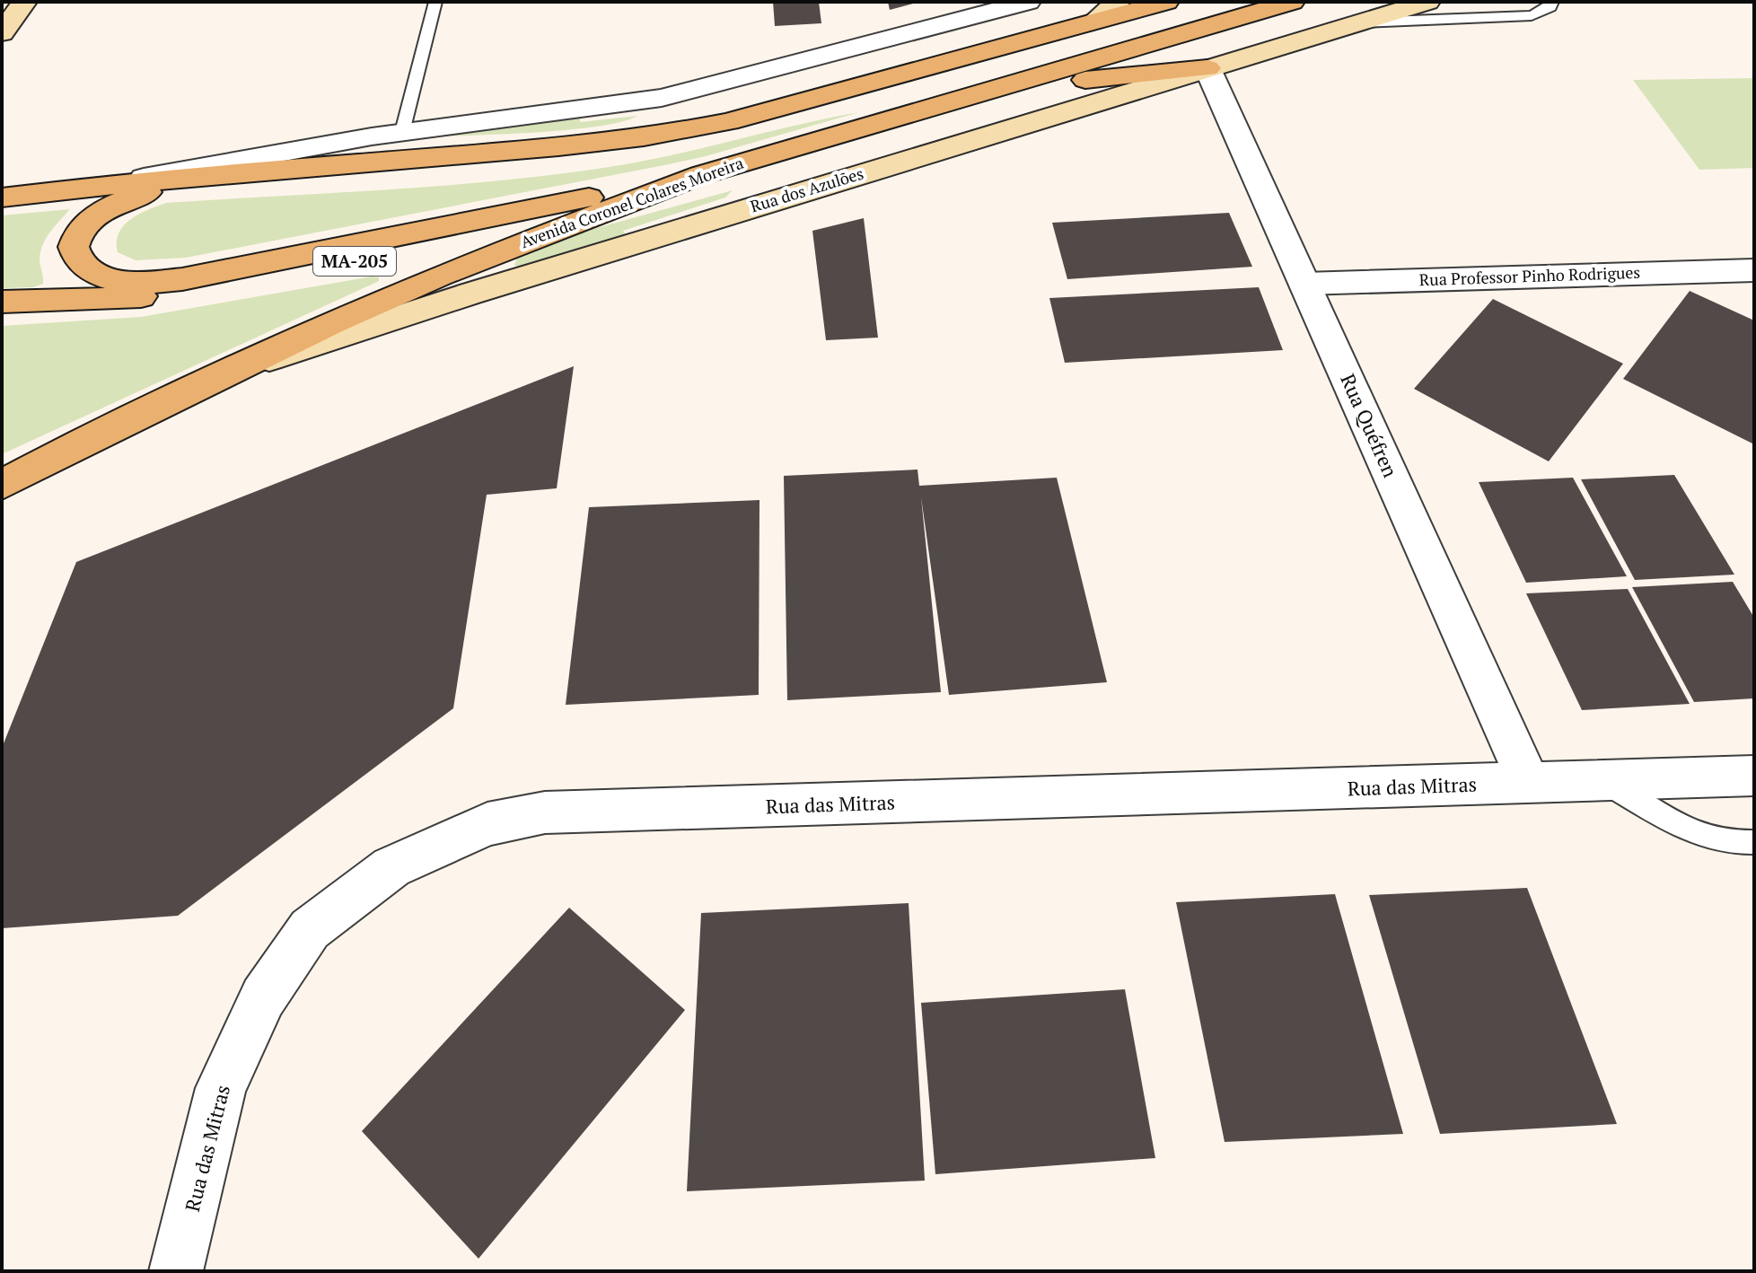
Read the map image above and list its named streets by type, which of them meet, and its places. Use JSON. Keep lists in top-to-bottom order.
{
  "streets": {
    "main road": ["Rua dos Azulões", "Avenida Coronel Colares Moreira", "MA-205"],
    "street": ["Rua Professor Pinho Rodrigues", "Rua Quéfren", "Rua das Mitras"]
  },
  "crossings": [
    ["Rua dos Azulões", "Avenida Coronel Colares Moreira"],
    ["Rua dos Azulões", "Rua Quéfren"],
    ["Avenida Coronel Colares Moreira", "MA-205"],
    ["Rua Professor Pinho Rodrigues", "Rua Quéfren"],
    ["Rua Quéfren", "Rua das Mitras"]
  ]
}
